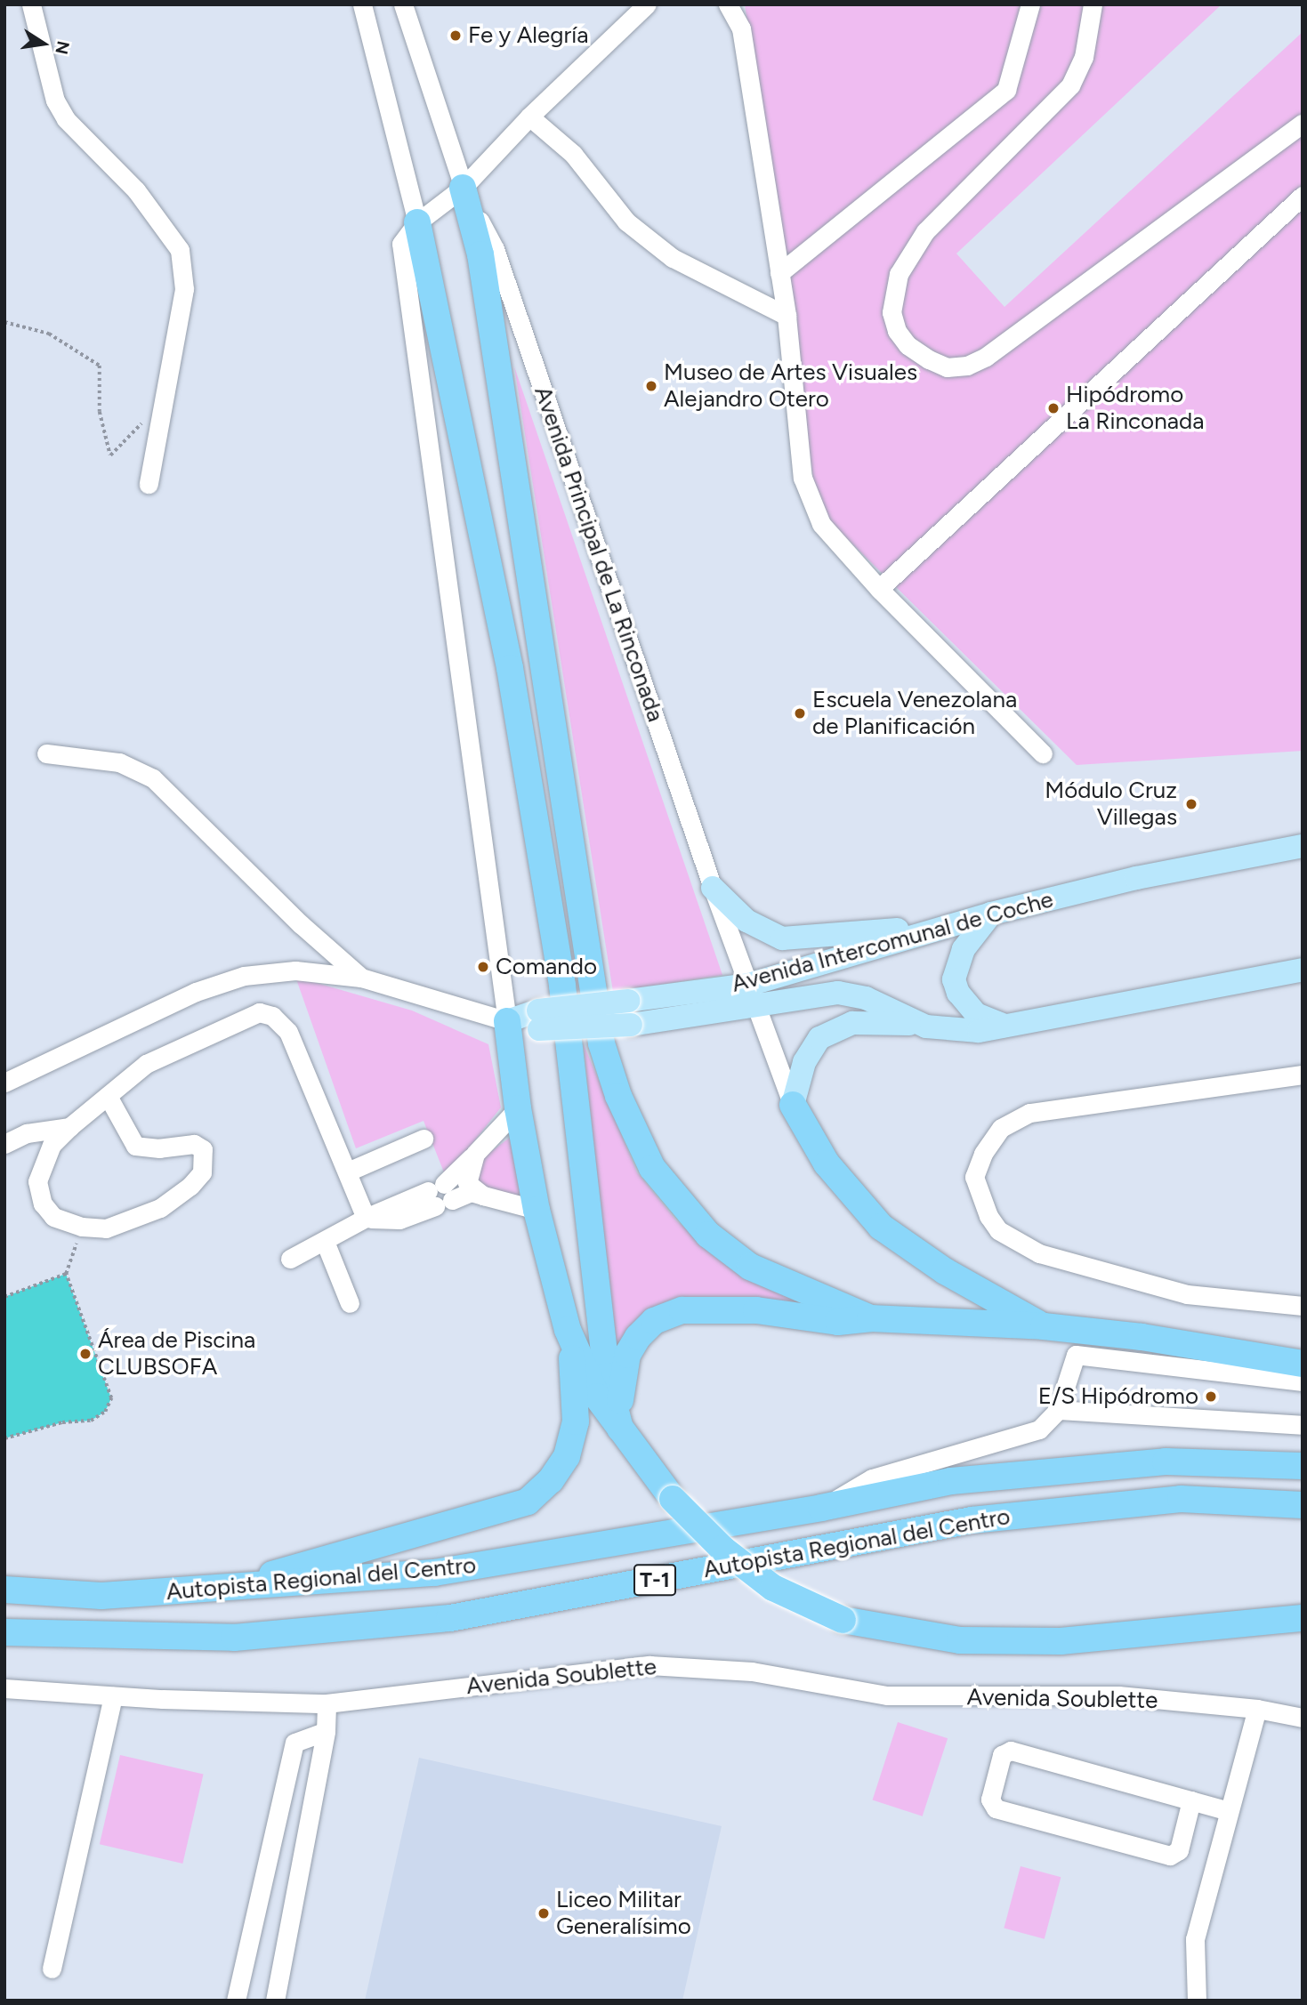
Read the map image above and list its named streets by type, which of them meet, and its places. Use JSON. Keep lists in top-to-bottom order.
{
  "streets": {
    "highway": ["Autopista Regional del Centro", "T-1"],
    "main road": ["Avenida Intercomunal de Coche"],
    "street": ["Avenida Principal de La Rinconada", "Avenida Soublette"]
  },
  "crossings": [
    ["Avenida Principal de La Rinconada", "Avenida Intercomunal de Coche"]
  ],
  "places": [
    "Fe y Alegría",
    "Museo de Artes Visuales Alejandro Otero",
    "Hipódromo La Rinconada",
    "Escuela Venezolana de Planificación",
    "Módulo Cruz Villegas",
    "Comando",
    "Área de Piscina CLUBSOFA",
    "E/S Hipódromo",
    "Liceo Militar Generalísimo"
  ],
  "north": "right"
}
